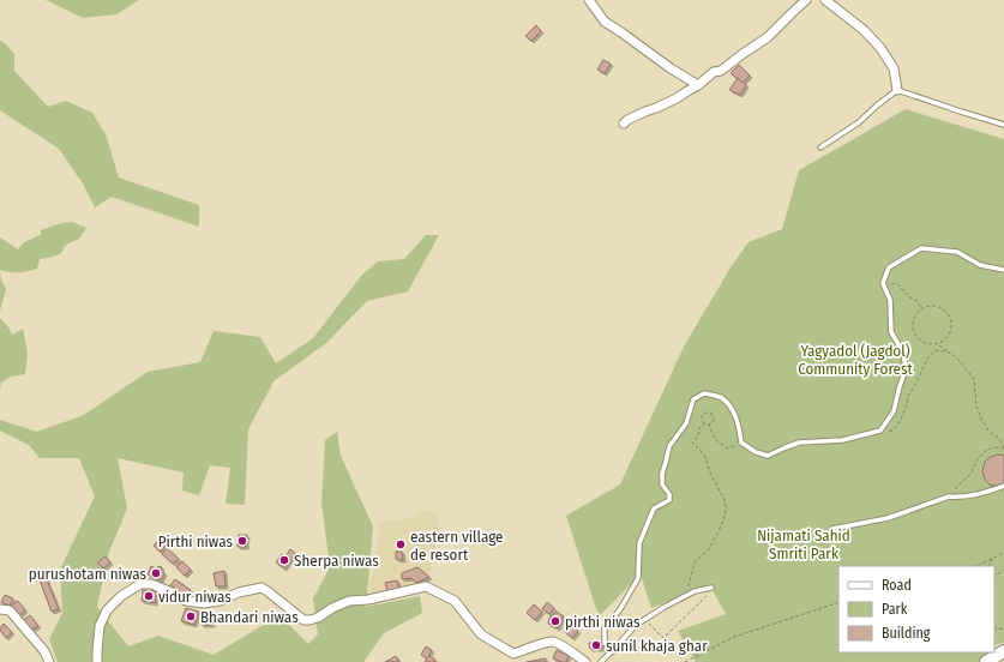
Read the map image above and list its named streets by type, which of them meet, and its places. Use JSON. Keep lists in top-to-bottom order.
{
  "parks": ["Yagyadol (Jagdol) Community Forest", "Nijamati Sahid Smriti Park"],
  "places": [
    "Pirthi niwas",
    "eastern village de resort",
    "Sherpa niwas",
    "purushotam niwas",
    "vidur niwas",
    "Bhandari niwas",
    "pirthi niwas",
    "sunil khaja ghar"
  ],
  "legend": ["Road", "Park", "Building"]
}
